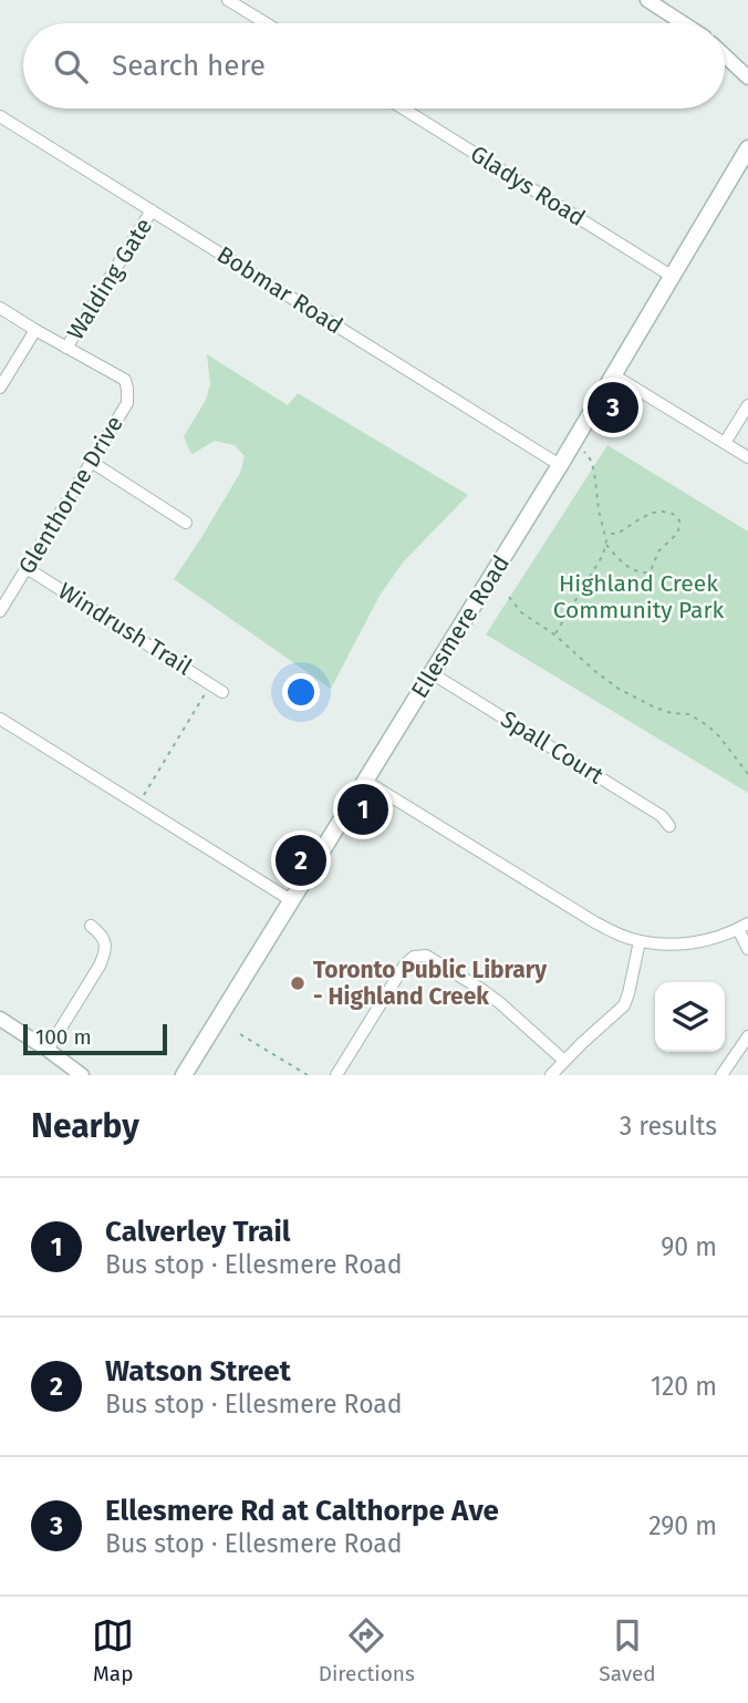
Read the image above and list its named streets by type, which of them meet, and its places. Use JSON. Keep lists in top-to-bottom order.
{
  "streets": {
    "main road": ["Ellesmere Road"],
    "street": [
      "Gladys Road",
      "Walding Gate",
      "Bobmar Road",
      "Glenthorne Drive",
      "Windrush Trail",
      "Spall Court"
    ]
  },
  "crossings": [
    ["Gladys Road", "Ellesmere Road"],
    ["Walding Gate", "Bobmar Road"],
    ["Walding Gate", "Glenthorne Drive"],
    ["Bobmar Road", "Ellesmere Road"],
    ["Glenthorne Drive", "Windrush Trail"],
    ["Ellesmere Road", "Spall Court"]
  ],
  "parks": ["Highland Creek Community Park"],
  "places": ["Toronto Public Library - Highland Creek"],
  "scale_bar": "100 m",
  "page": {
    "search": "Search here",
    "pins": ["3", "1", "2"],
    "scale": "100 m",
    "heading": ["Nearby", "3 results"],
    "list": [
      {
        "mark": "1",
        "name": "Calverley Trail",
        "note": "Bus stop · Ellesmere Road",
        "value": "90 m"
      },
      {
        "mark": "2",
        "name": "Watson Street",
        "note": "Bus stop · Ellesmere Road",
        "value": "120 m"
      },
      {
        "mark": "3",
        "name": "Ellesmere Rd at Calthorpe Ave",
        "note": "Bus stop · Ellesmere Road",
        "value": "290 m"
      }
    ],
    "nav": ["Map", "Directions", "Saved"]
  }
}
